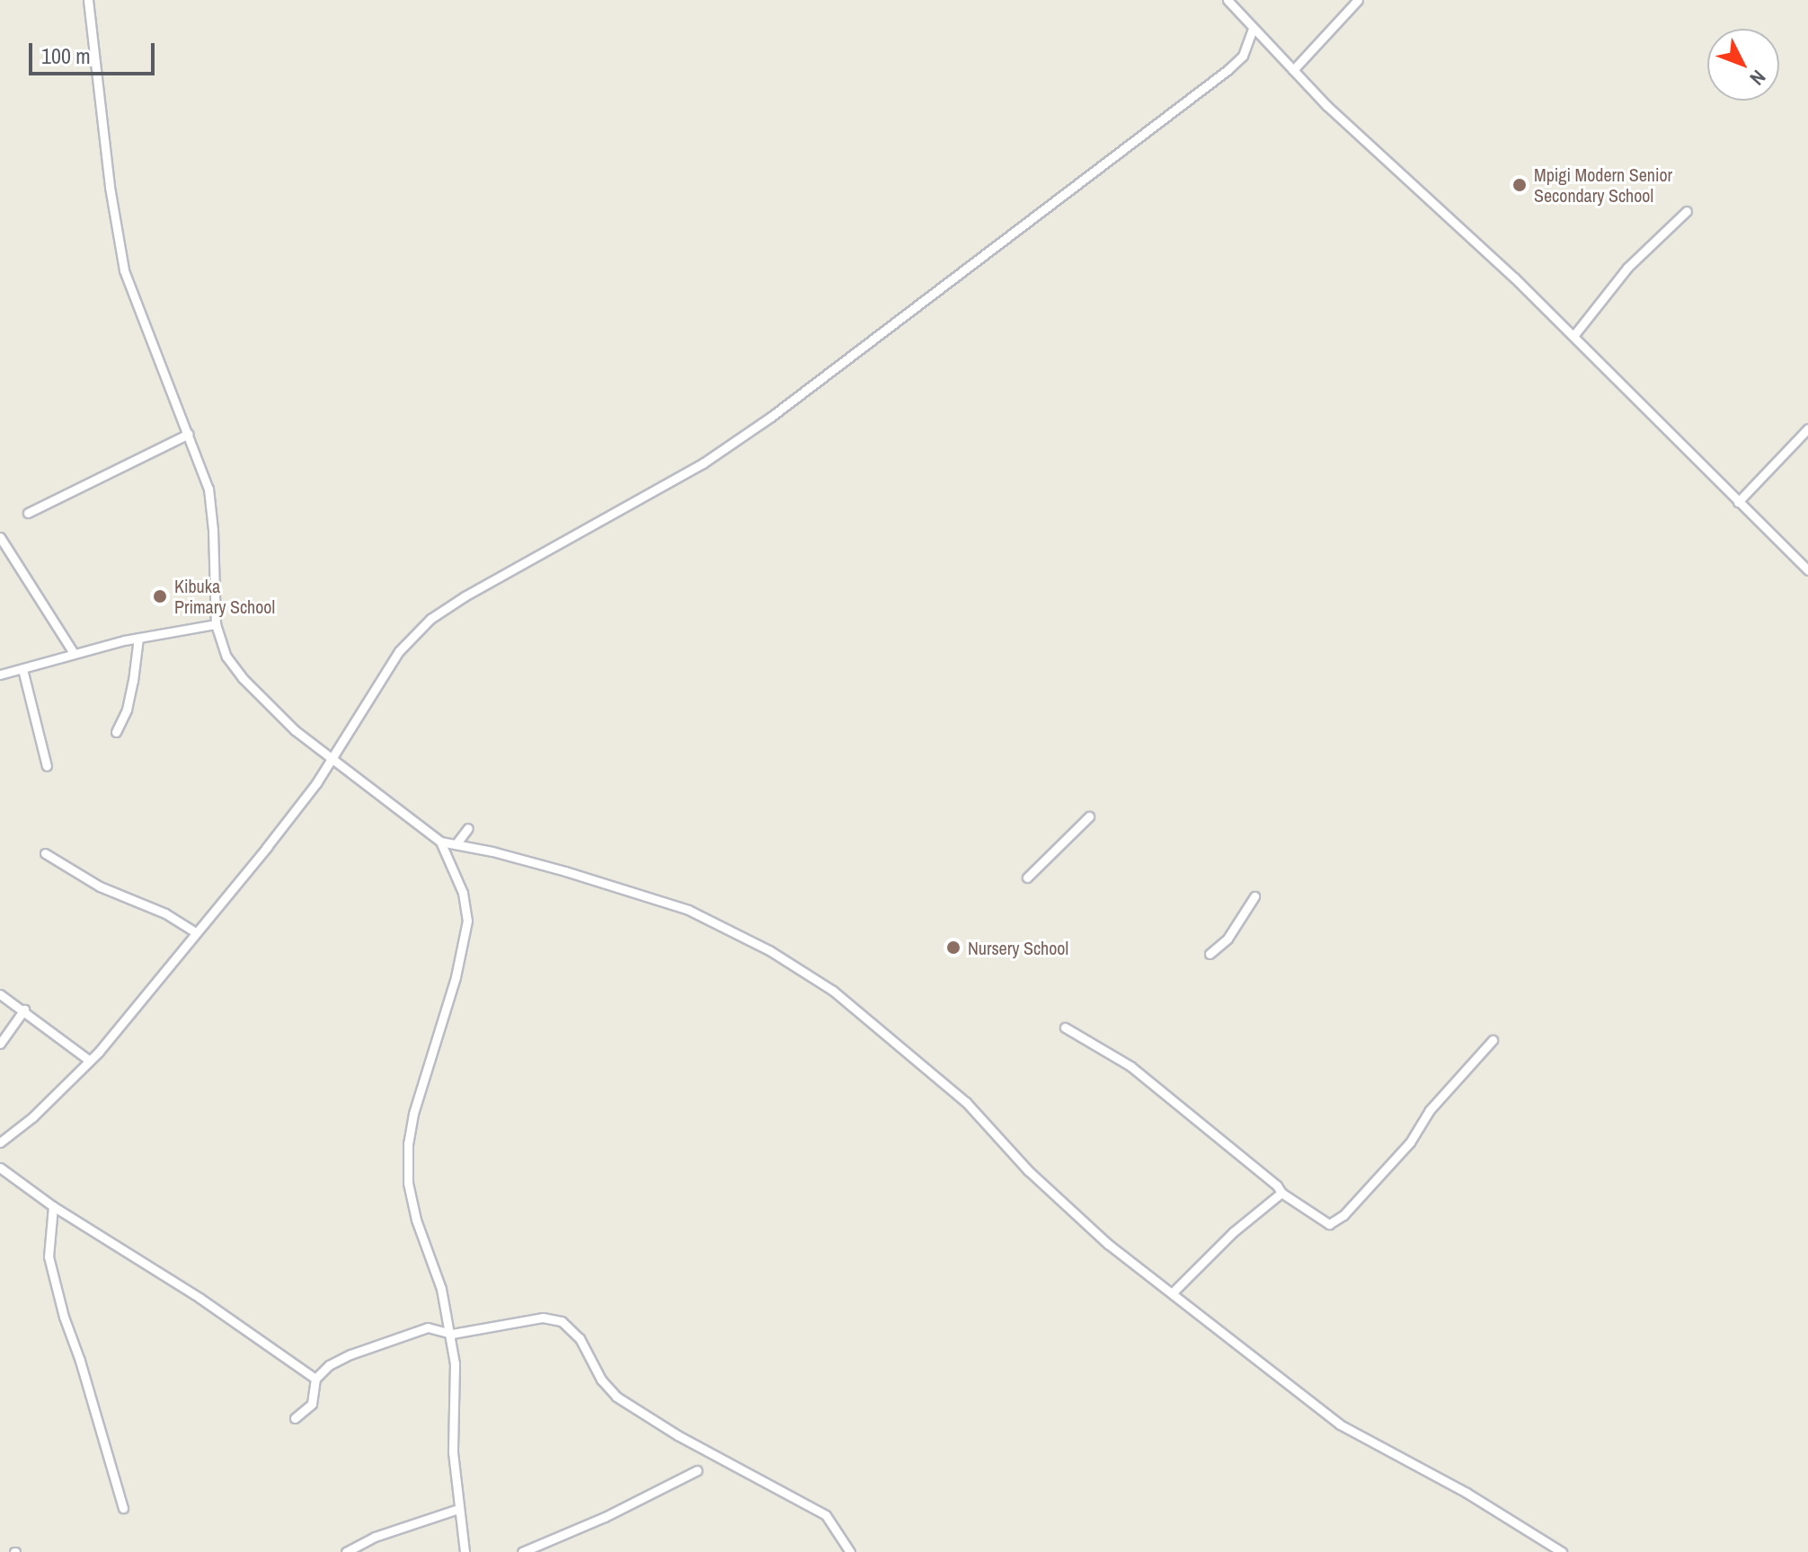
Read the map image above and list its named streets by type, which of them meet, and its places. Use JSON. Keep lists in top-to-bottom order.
{
  "places": ["Mpigi Modern Senior Secondary School", "Kibuka Primary School", "Nursery School"],
  "scale_bar": "100 m",
  "north": "bottom right"
}
